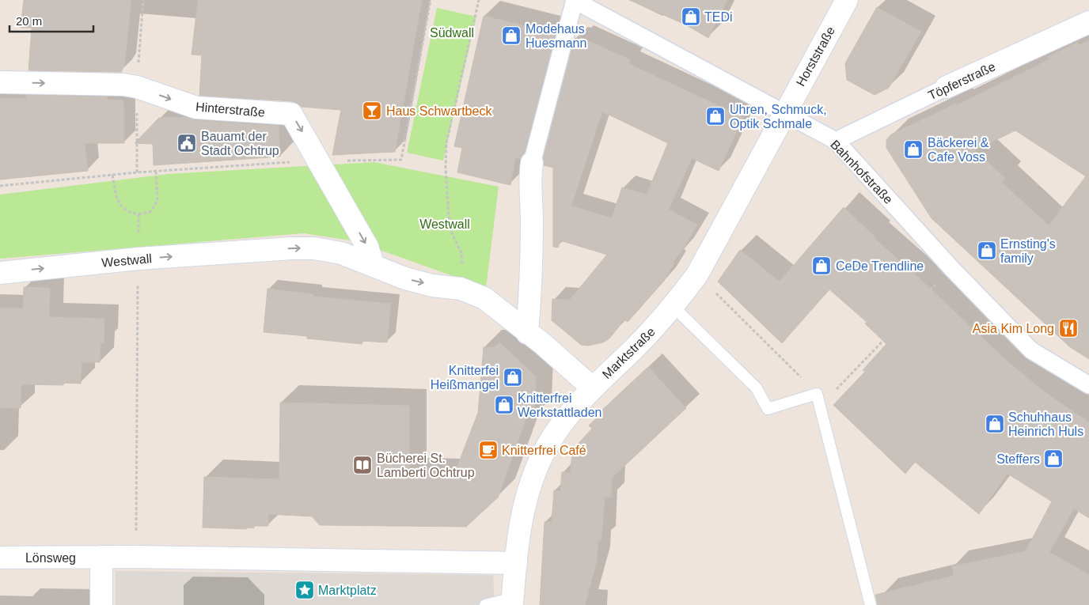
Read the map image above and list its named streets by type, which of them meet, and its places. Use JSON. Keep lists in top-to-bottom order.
{
  "streets": {
    "street": [
      "Horststraße",
      "Töpferstraße",
      "Hinterstraße",
      "Bahnhofstraße",
      "Westwall",
      "Marktstraße",
      "Lönsweg"
    ]
  },
  "crossings": [
    ["Horststraße", "Bahnhofstraße"],
    ["Horststraße", "Marktstraße"],
    ["Töpferstraße", "Bahnhofstraße"],
    ["Hinterstraße", "Westwall"],
    ["Bahnhofstraße", "Marktstraße"],
    ["Westwall", "Marktstraße"]
  ],
  "one_way": ["Hinterstraße", "Westwall"],
  "parks": ["Südwall", "Westwall"],
  "places": {
    "shop": [
      "TEDi",
      "Modehaus Huesmann",
      "Uhren, Schmuck, Optik Schmale",
      "Bäckerei & Cafe Voss",
      "Ernsting's family",
      "CeDe Trendline",
      "Knitterfei Heißmangel",
      "Knitterfrei Werkstattladen",
      "Schuhhaus Heinrich Huls",
      "Steffers"
    ],
    "bar": ["Haus Schwartbeck"],
    "public building": ["Bauamt der Stadt Ochtrup"],
    "restaurant": ["Asia Kim Long"],
    "cafe": ["Knitterfrei Café"],
    "library": ["Bücherei St. Lamberti Ochtrup"],
    "place": ["Marktplatz"]
  },
  "scale_bar": "20 m"
}
